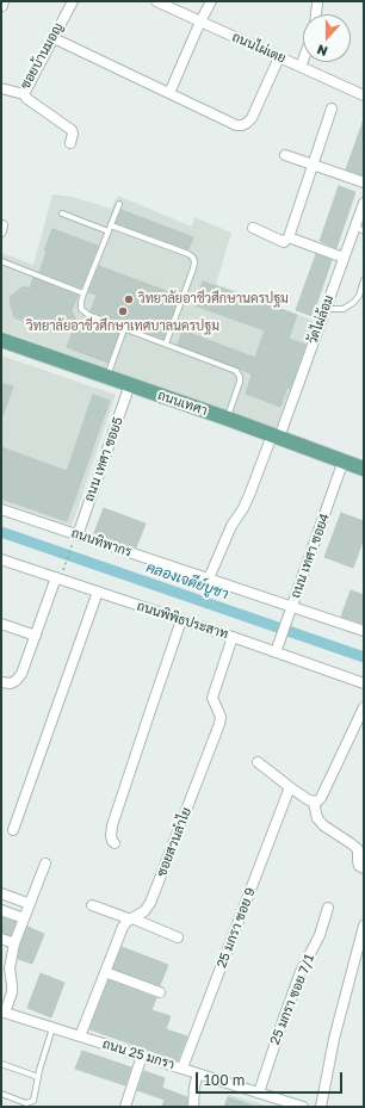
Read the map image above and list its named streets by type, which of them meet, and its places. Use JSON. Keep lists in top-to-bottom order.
{
  "streets": {
    "main road": ["ถนนเทศา"],
    "street": [
      "ถนนไผ่เตย",
      "ซอยบ้านมอญ",
      "วัดไผ่ล้อม",
      "ถนน เทศา ซอย5",
      "ถนนทิพากร",
      "ถนน เทศา ซอย4",
      "ถนนพิพิธประสาท",
      "ซอยสวนลำไย",
      "25 มกรา ซอย 9",
      "25 มกรา ซอย 7/1",
      "ถนน 25 มกรา"
    ]
  },
  "crossings": [
    ["วัดไผ่ล้อม", "ถนนเทศา"],
    ["วัดไผ่ล้อม", "ถนนทิพากร"],
    ["ถนนเทศา", "ถนน เทศา ซอย5"],
    ["ถนนเทศา", "ถนน เทศา ซอย4"],
    ["ถนน เทศา ซอย5", "ถนนทิพากร"],
    ["ถนนทิพากร", "ถนน เทศา ซอย4"],
    ["ถนน เทศา ซอย4", "ถนนพิพิธประสาท"],
    ["ถนนพิพิธประสาท", "ซอยสวนลำไย"],
    ["ซอยสวนลำไย", "ถนน 25 มกรา"],
    ["25 มกรา ซอย 9", "ถนน 25 มกรา"],
    ["25 มกรา ซอย 7/1", "ถนน 25 มกรา"]
  ],
  "water": ["คลองเจดีย์บูชา"],
  "places": ["วิทยาลัยอาชีวศึกษานครปฐม", "วิทยาลัยอาชีวศึกษาเทศบาลนครปฐม"],
  "scale_bar": "100 m",
  "north": "bottom"
}
